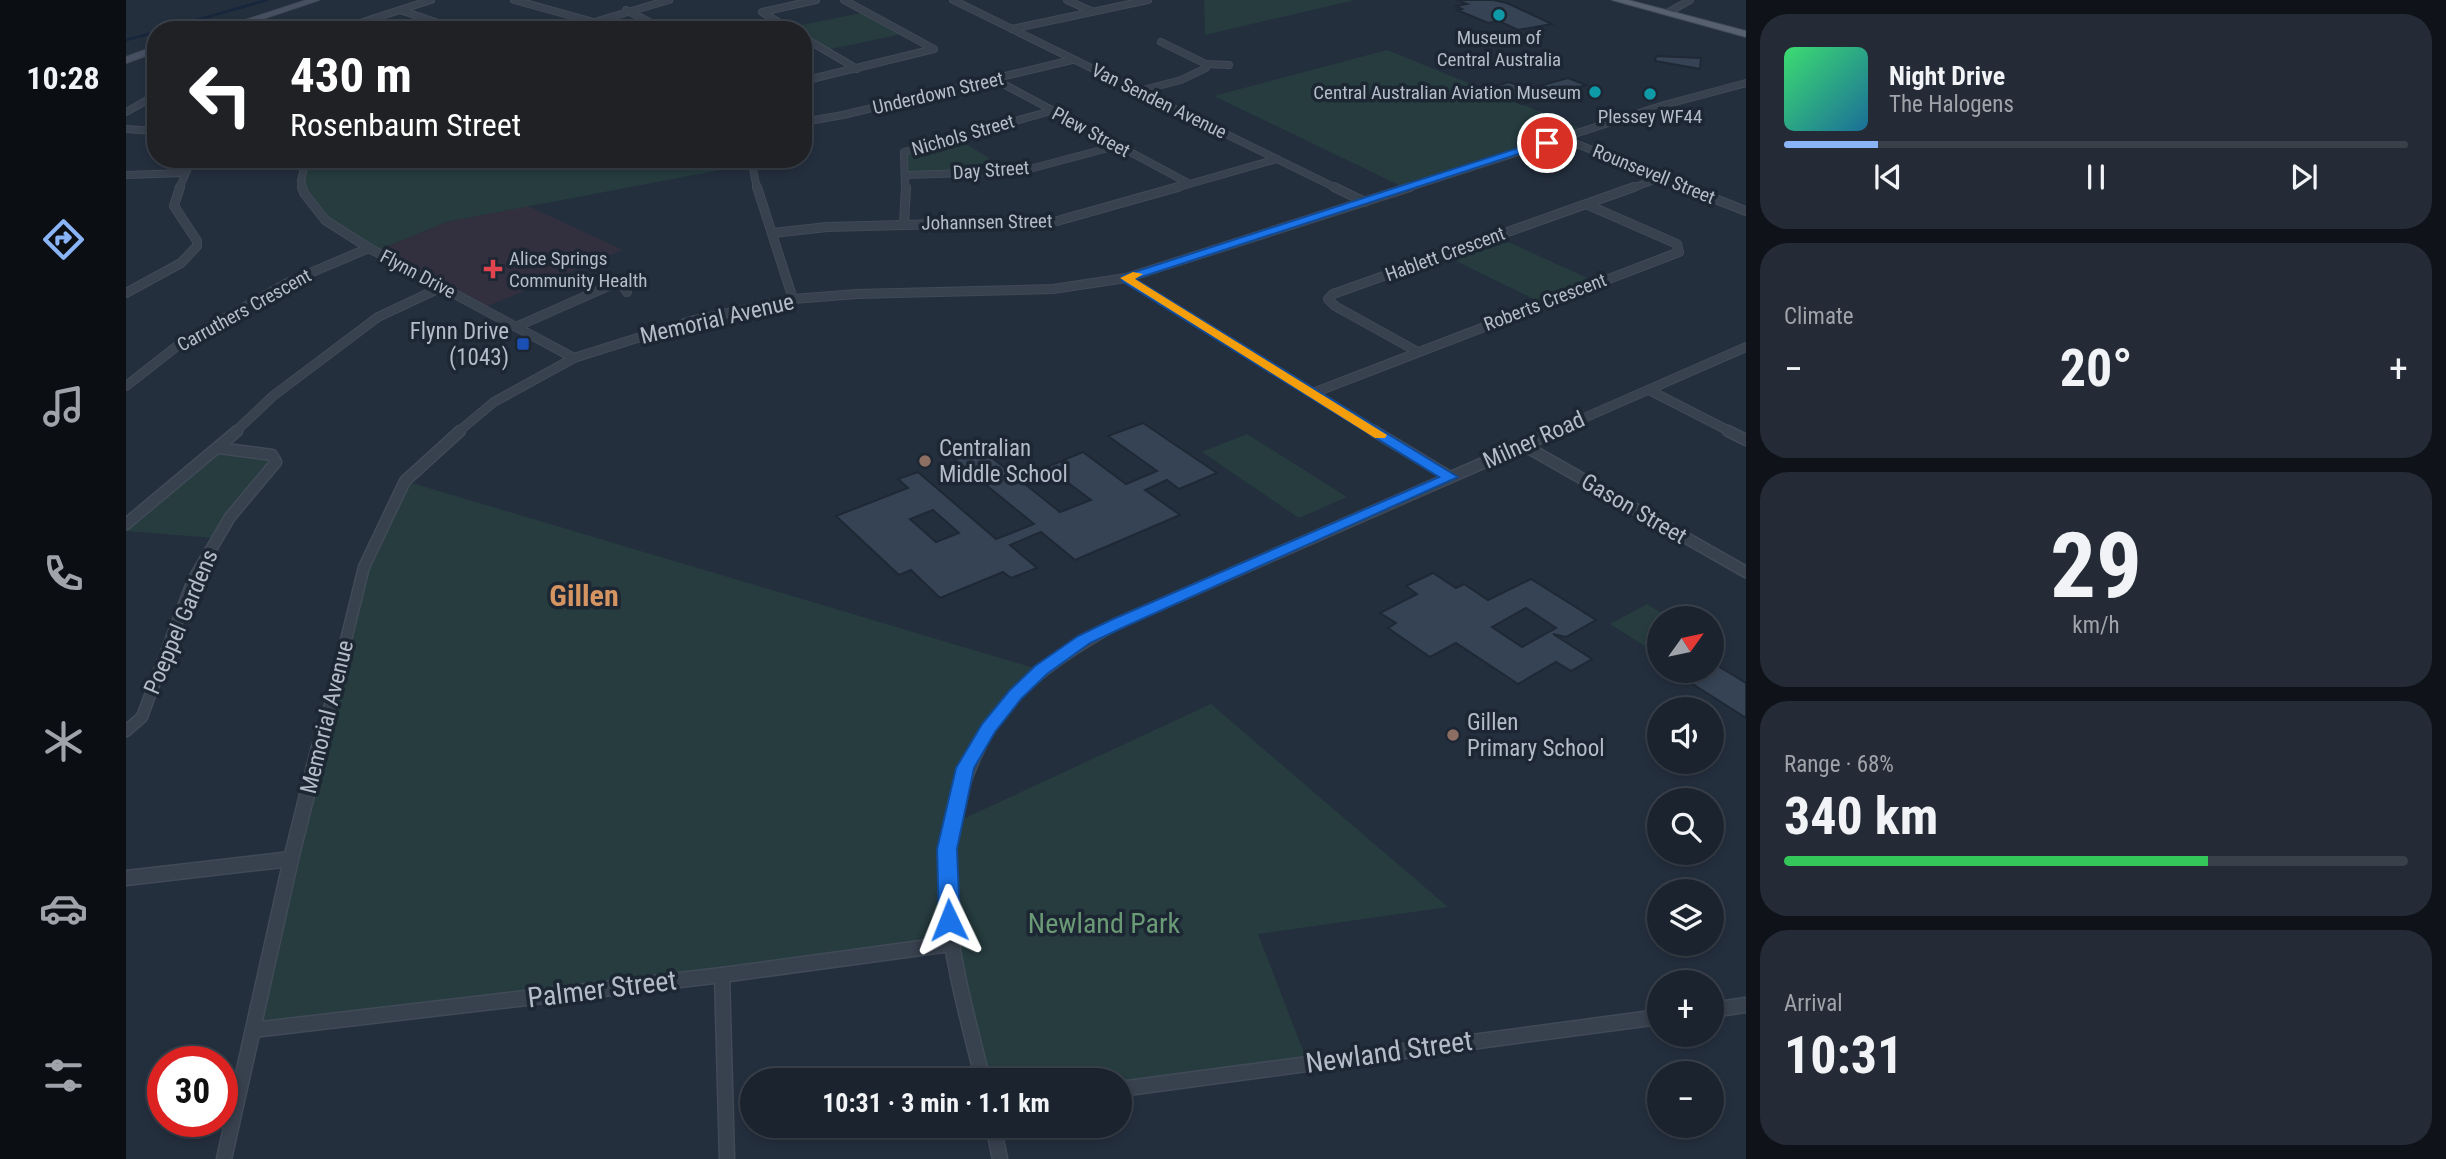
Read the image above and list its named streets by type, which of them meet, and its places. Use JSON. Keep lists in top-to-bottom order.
{
  "streets": {
    "street": [
      "Underdown Street",
      "Van Senden Avenue",
      "Plew Street",
      "Nichols Street",
      "Day Street",
      "Rounsevell Street",
      "Johannsen Street",
      "Hablett Crescent",
      "Flynn Drive",
      "Roberts Crescent",
      "Carruthers Crescent",
      "Memorial Avenue",
      "Milner Road",
      "Gason Street",
      "Poeppel Gardens",
      "Palmer Street",
      "Newland Street"
    ]
  },
  "crossings": [
    ["Underdown Street", "Van Senden Avenue"],
    ["Underdown Street", "Plew Street"],
    ["Van Senden Avenue", "Johannsen Street"],
    ["Van Senden Avenue", "Memorial Avenue"],
    ["Plew Street", "Nichols Street"],
    ["Plew Street", "Day Street"],
    ["Plew Street", "Johannsen Street"],
    ["Nichols Street", "Day Street"],
    ["Nichols Street", "Johannsen Street"],
    ["Rounsevell Street", "Hablett Crescent"],
    ["Rounsevell Street", "Memorial Avenue"],
    ["Hablett Crescent", "Roberts Crescent"],
    ["Flynn Drive", "Carruthers Crescent"],
    ["Flynn Drive", "Memorial Avenue"],
    ["Memorial Avenue", "Palmer Street"],
    ["Milner Road", "Gason Street"],
    ["Milner Road", "Palmer Street"]
  ],
  "districts": ["Gillen"],
  "parks": ["Newland Park"],
  "places": {
    "other": [
      "Museum of Central Australia",
      "Central Australian Aviation Museum",
      "Plessey WF44",
      "Centralian Middle School",
      "Gillen Primary School"
    ],
    "health": ["Alice Springs Community Health"],
    "transit": ["Flynn Drive (1043)"]
  },
  "north": "top right",
  "page": {
    "tabs": "10:28",
    "turn": ["430 m", "Rosenbaum Street"],
    "song": ["Night Drive", "The Halogens"],
    "tile": [
      "Climate",
      ["29", "km/h"],
      ["Range · 68%", "340 km"],
      ["Arrival", "10:31"]
    ],
    "heat": ["−", "20°", "+"],
    "map_buttons": ["+", "−"],
    "limit": "30",
    "trip": "10:31 · 3 min · 1.1 km"
  }
}
